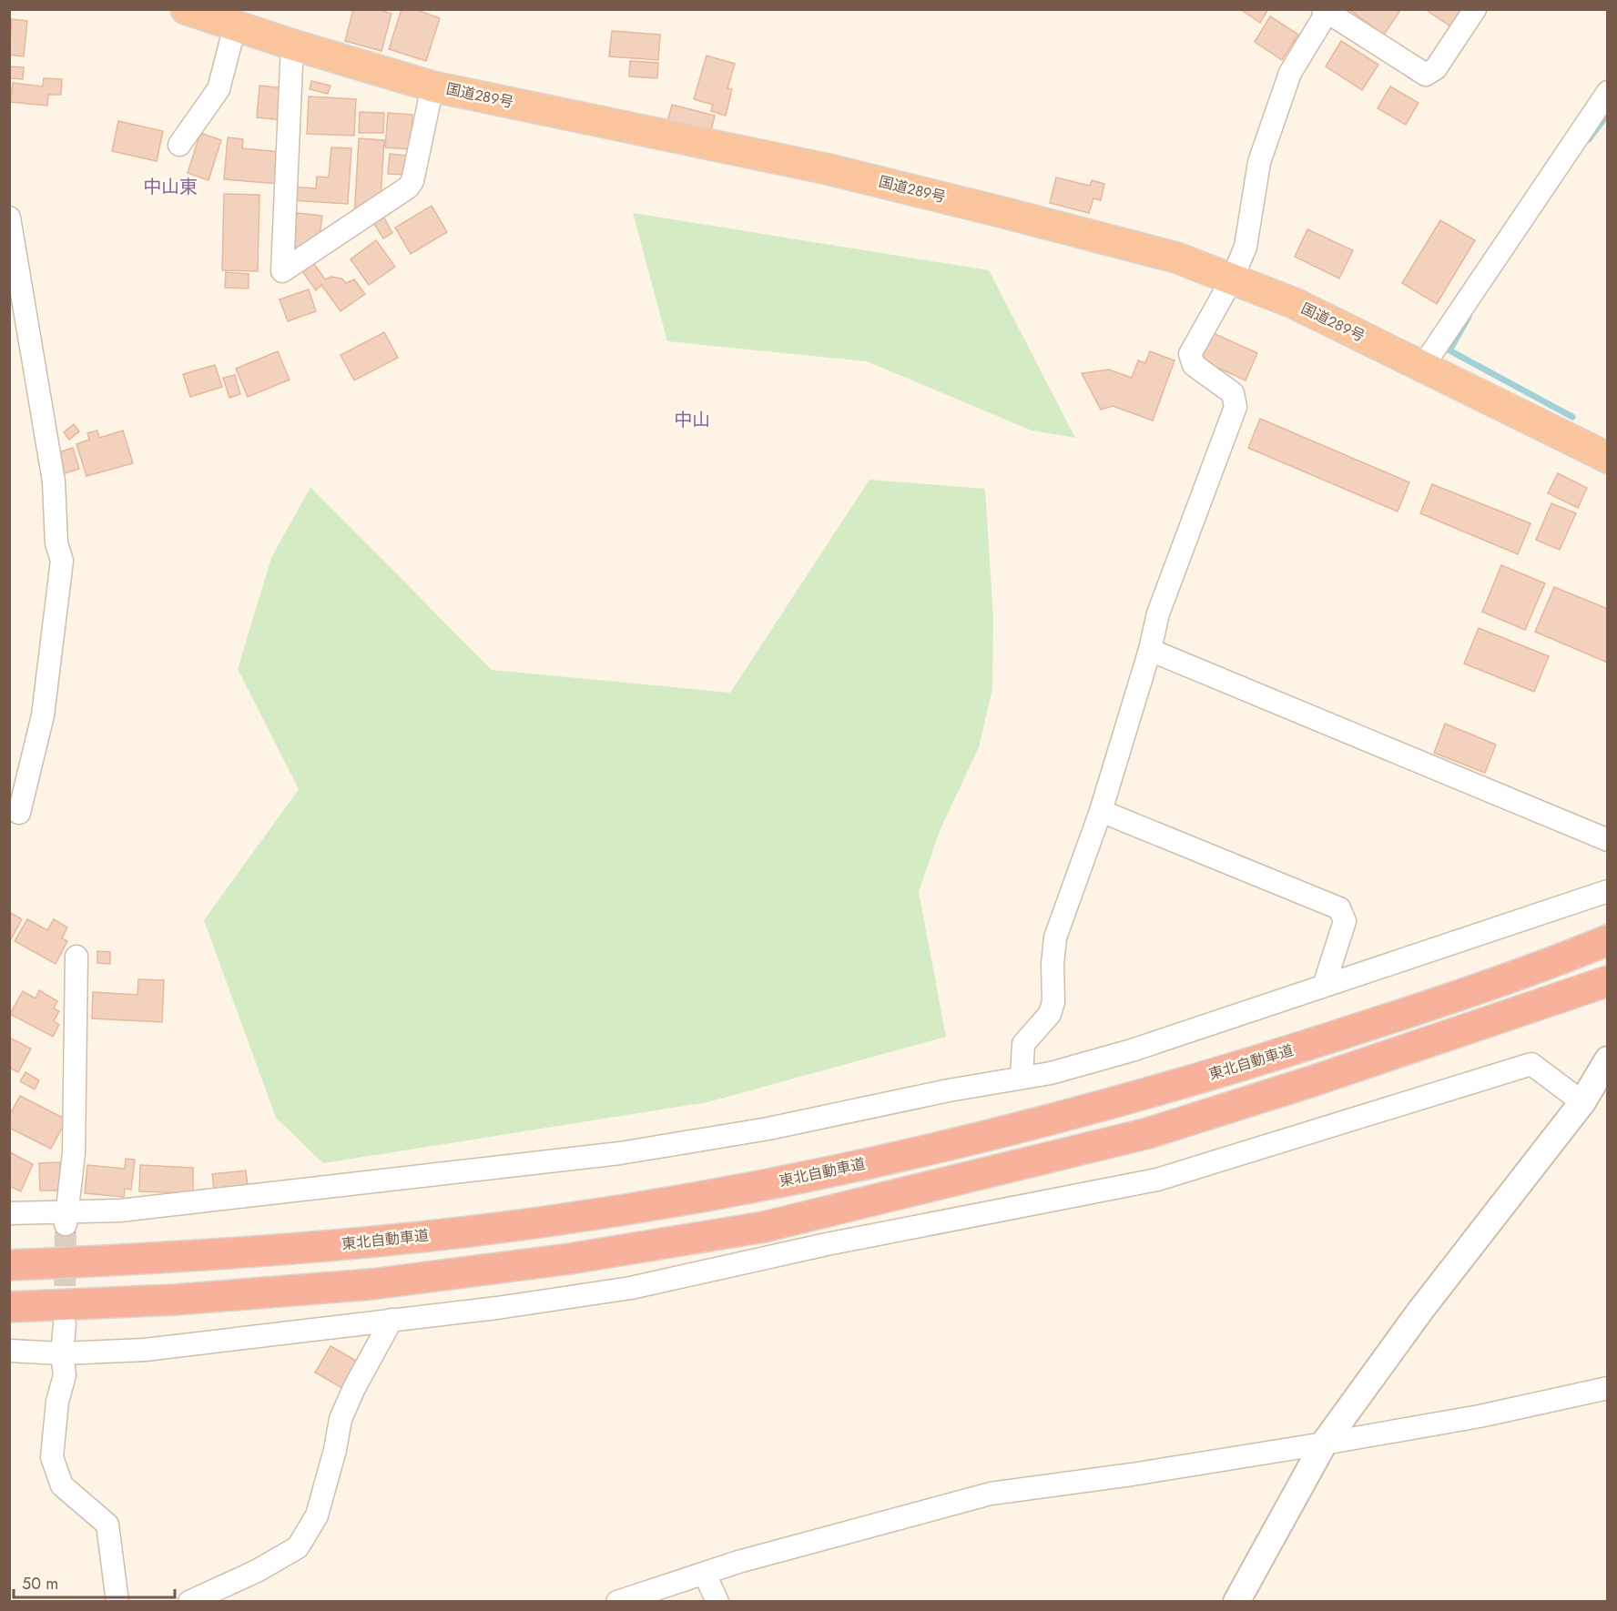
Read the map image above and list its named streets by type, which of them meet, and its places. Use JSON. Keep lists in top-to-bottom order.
{
  "streets": {
    "highway": ["国道289号", "東北自動車道"]
  },
  "districts": ["中山東", "中山"],
  "scale_bar": "50 m"
}
